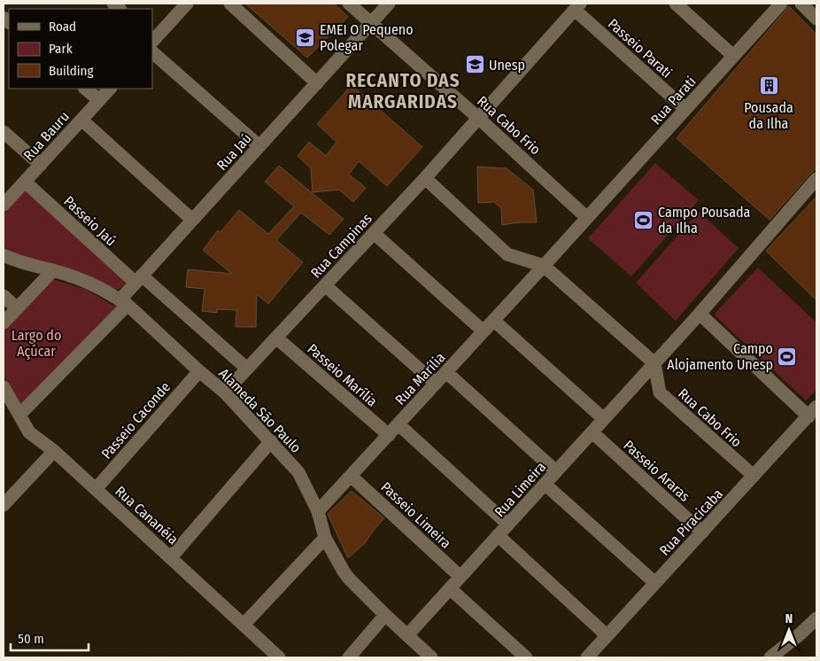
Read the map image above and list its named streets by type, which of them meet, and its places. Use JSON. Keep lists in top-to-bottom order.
{
  "streets": {
    "street": [
      "Passeio Parati",
      "Rua Parati",
      "Rua Cabo Frio",
      "Rua Bauru",
      "Rua Jaú",
      "Passeio Jaú",
      "Rua Campinas",
      "Passeio Marília",
      "Rua Marília",
      "Alameda São Paulo",
      "Passeio Caconde",
      "Passeio Araras",
      "Rua Limeira",
      "Rua Cananéia",
      "Passeio Limeira",
      "Rua Piracicaba"
    ]
  },
  "crossings": [
    ["Passeio Parati", "Rua Parati"],
    ["Passeio Parati", "Rua Campinas"],
    ["Rua Parati", "Rua Cabo Frio"],
    ["Rua Parati", "Rua Marília"],
    ["Rua Cabo Frio", "Rua Jaú"],
    ["Rua Cabo Frio", "Rua Campinas"],
    ["Rua Cabo Frio", "Rua Limeira"],
    ["Rua Cabo Frio", "Rua Piracicaba"],
    ["Rua Bauru", "Passeio Jaú"],
    ["Rua Jaú", "Passeio Jaú"],
    ["Rua Jaú", "Alameda São Paulo"],
    ["Rua Jaú", "Rua Cananéia"],
    ["Passeio Jaú", "Rua Campinas"],
    ["Rua Campinas", "Passeio Marília"],
    ["Rua Campinas", "Alameda São Paulo"],
    ["Passeio Marília", "Rua Marília"],
    ["Rua Marília", "Alameda São Paulo"],
    ["Rua Marília", "Passeio Limeira"],
    ["Alameda São Paulo", "Passeio Caconde"],
    ["Alameda São Paulo", "Rua Limeira"],
    ["Passeio Caconde", "Rua Cananéia"],
    ["Passeio Araras", "Rua Limeira"],
    ["Passeio Araras", "Rua Piracicaba"],
    ["Rua Limeira", "Passeio Limeira"]
  ],
  "districts": ["RECANTO DAS MARGARIDAS"],
  "parks": ["Largo do Açúcar"],
  "places": {
    "school or university": ["EMEI O Pequeno Polegar", "Unesp"],
    "building": ["Pousada da Ilha"],
    "sports": ["Campo Pousada da Ilha", "Campo Alojamento Unesp"]
  },
  "legend": ["Road", "Park", "Building"],
  "scale_bar": "50 m",
  "north": "top"
}
